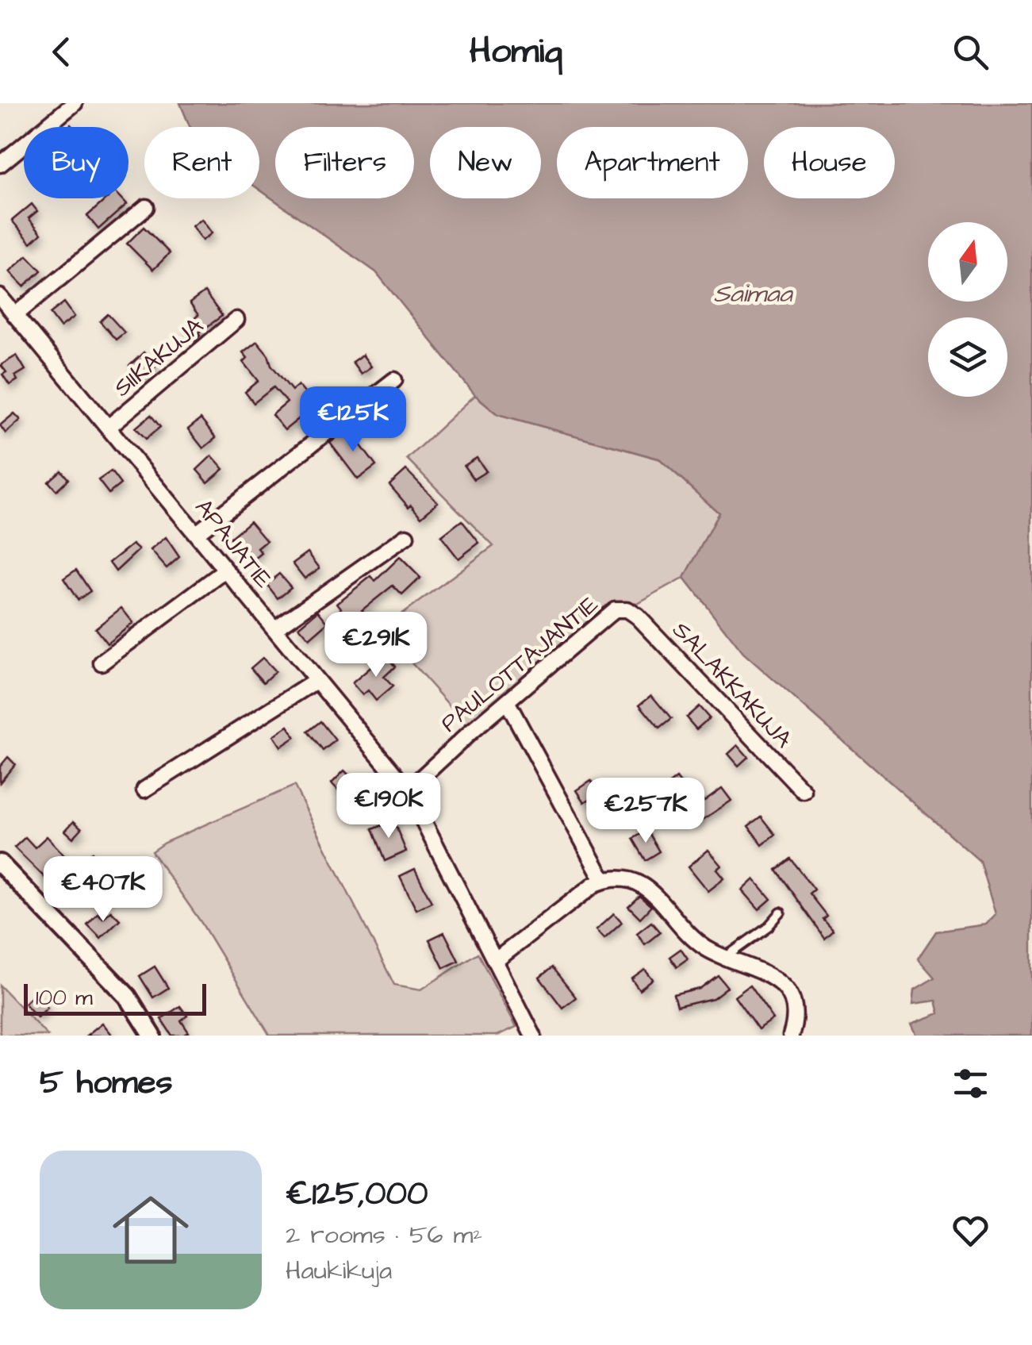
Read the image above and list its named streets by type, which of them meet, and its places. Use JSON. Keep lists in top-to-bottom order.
{
  "streets": {
    "street": [
      "SIIKAKUJA",
      "APAJATIE",
      "PAULOTTAJANTIE",
      "SALAKKAKUJA"
    ]
  },
  "crossings": [
    ["SIIKAKUJA", "APAJATIE"],
    ["APAJATIE", "PAULOTTAJANTIE"],
    ["PAULOTTAJANTIE", "SALAKKAKUJA"]
  ],
  "water": ["Saimaa"],
  "scale_bar": "100 m",
  "north": "top",
  "page": {
    "header": "Homiq",
    "chip": [
      "Buy",
      "Rent",
      "Filters",
      "New",
      "Apartment",
      "House"
    ],
    "price": [
      "€125K",
      "€291K",
      "€190K",
      "€257K",
      "€407K"
    ],
    "scale": "100 m",
    "heading": "5 homes",
    "list": [
      {
        "name": "€125,000",
        "note": "2 rooms · 56 m² · Haukikuja"
      }
    ]
  }
}
